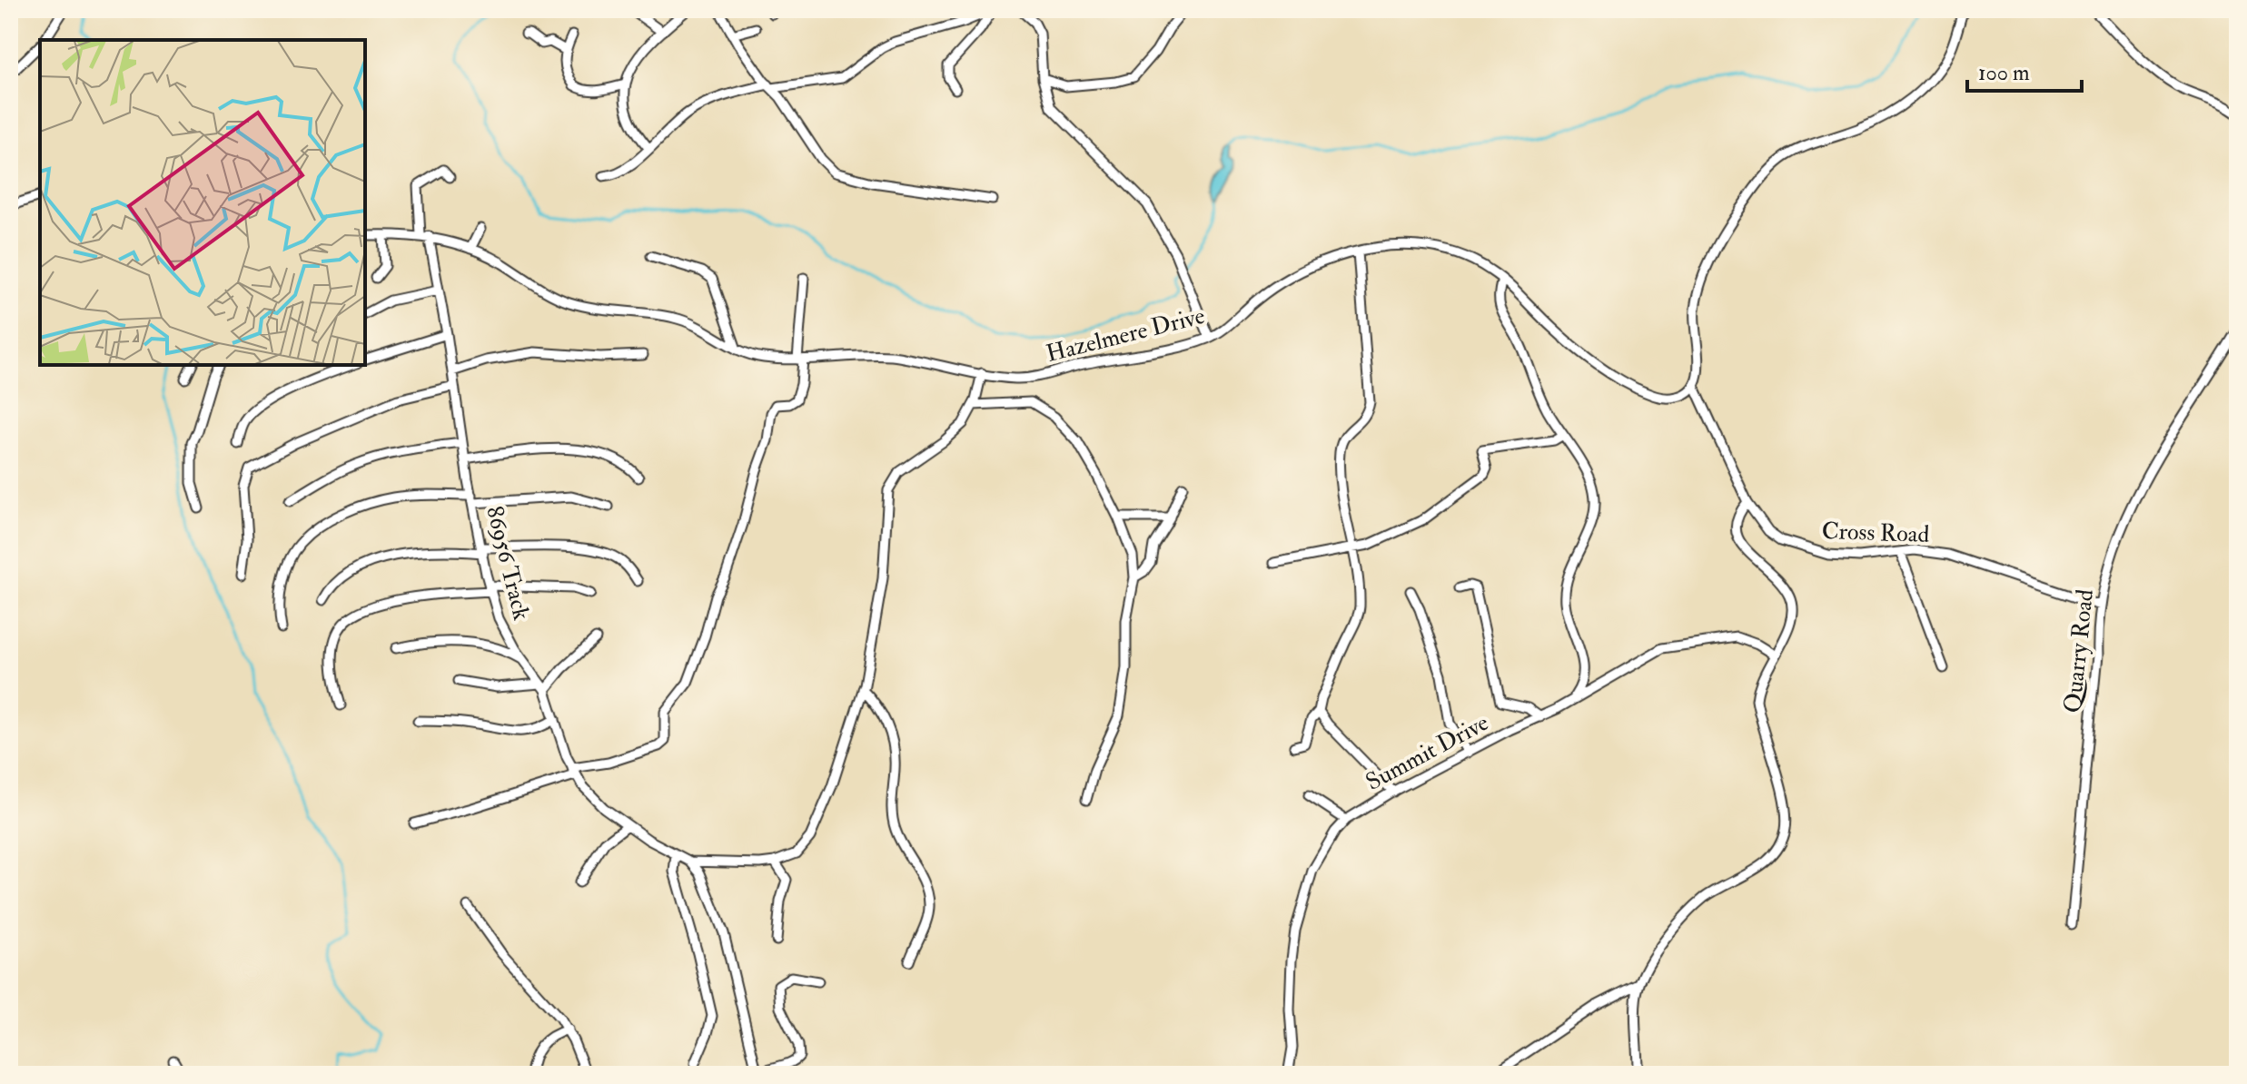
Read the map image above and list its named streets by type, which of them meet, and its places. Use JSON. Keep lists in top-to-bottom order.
{
  "streets": {
    "street": [
      "Hazelmere Drive",
      "Cross Road",
      "86956 Track",
      "Quarry Road",
      "Summit Drive"
    ]
  },
  "crossings": [
    ["Hazelmere Drive", "Cross Road"],
    ["Hazelmere Drive", "86956 Track"],
    ["Cross Road", "Quarry Road"]
  ],
  "scale_bar": "100 m"
}
